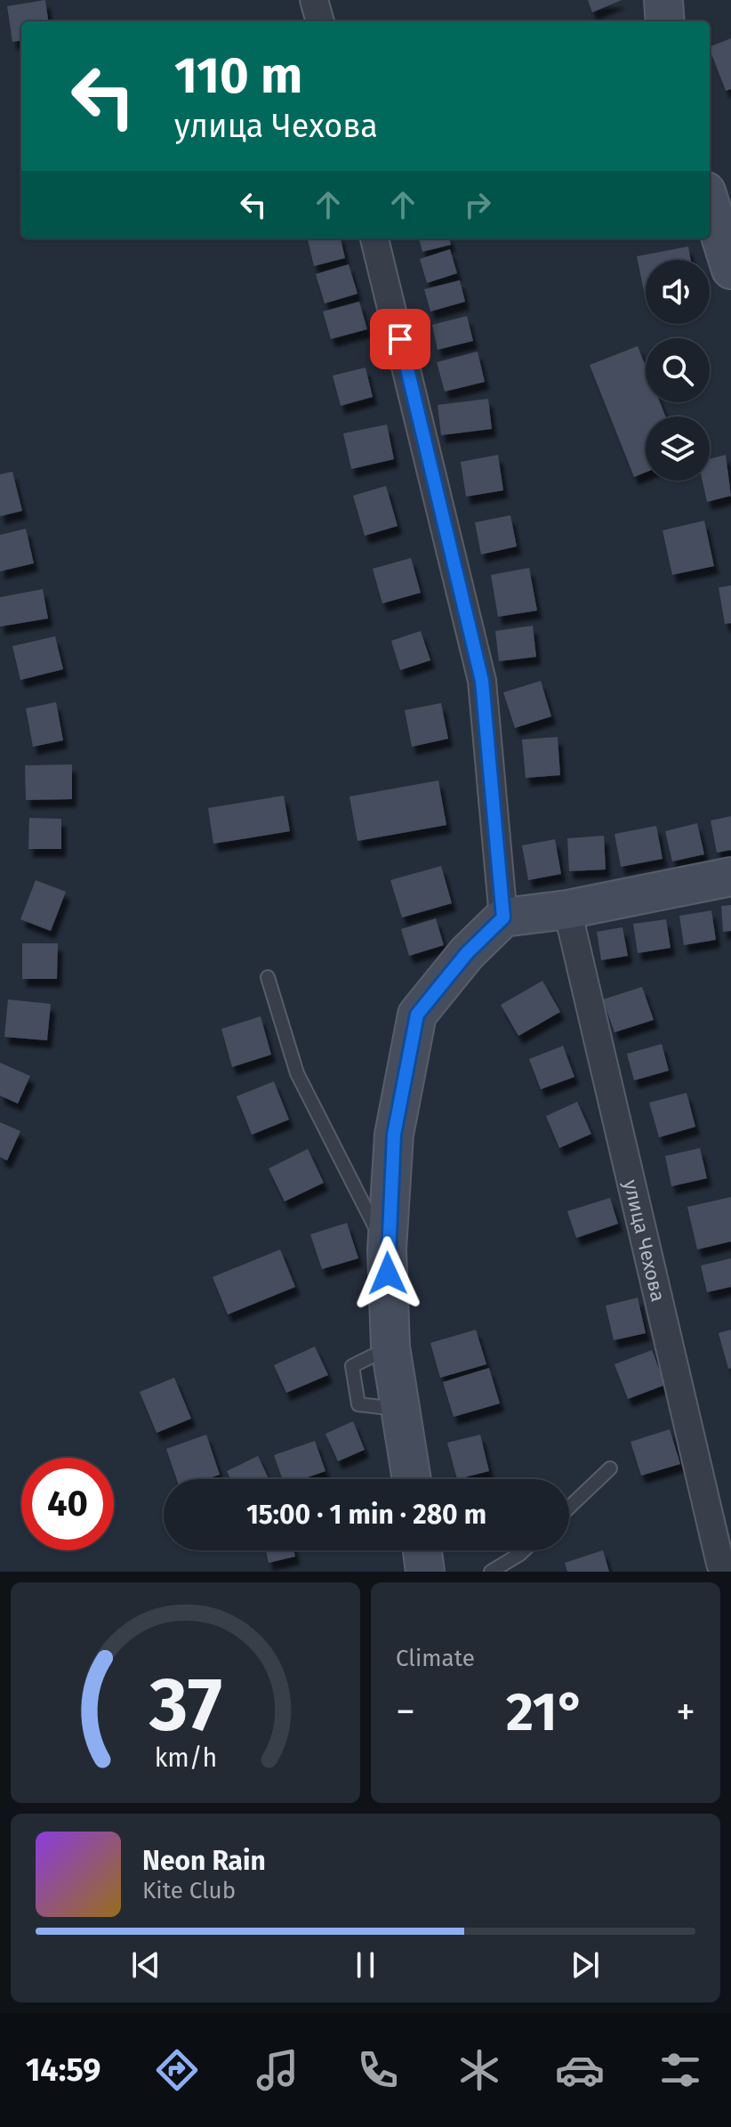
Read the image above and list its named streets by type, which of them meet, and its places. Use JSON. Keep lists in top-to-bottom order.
{
  "streets": {
    "street": ["улица Чехова"]
  },
  "page": {
    "turn": ["110 m", "улица Чехова"],
    "limit": "40",
    "trip": "15:00 · 1 min · 280 m",
    "tile": "Climate",
    "heat": ["−", "21°", "+"],
    "song": ["Neon Rain", "Kite Club"],
    "tabs": "14:59",
    "gauge": ["37", "km/h"]
  }
}
